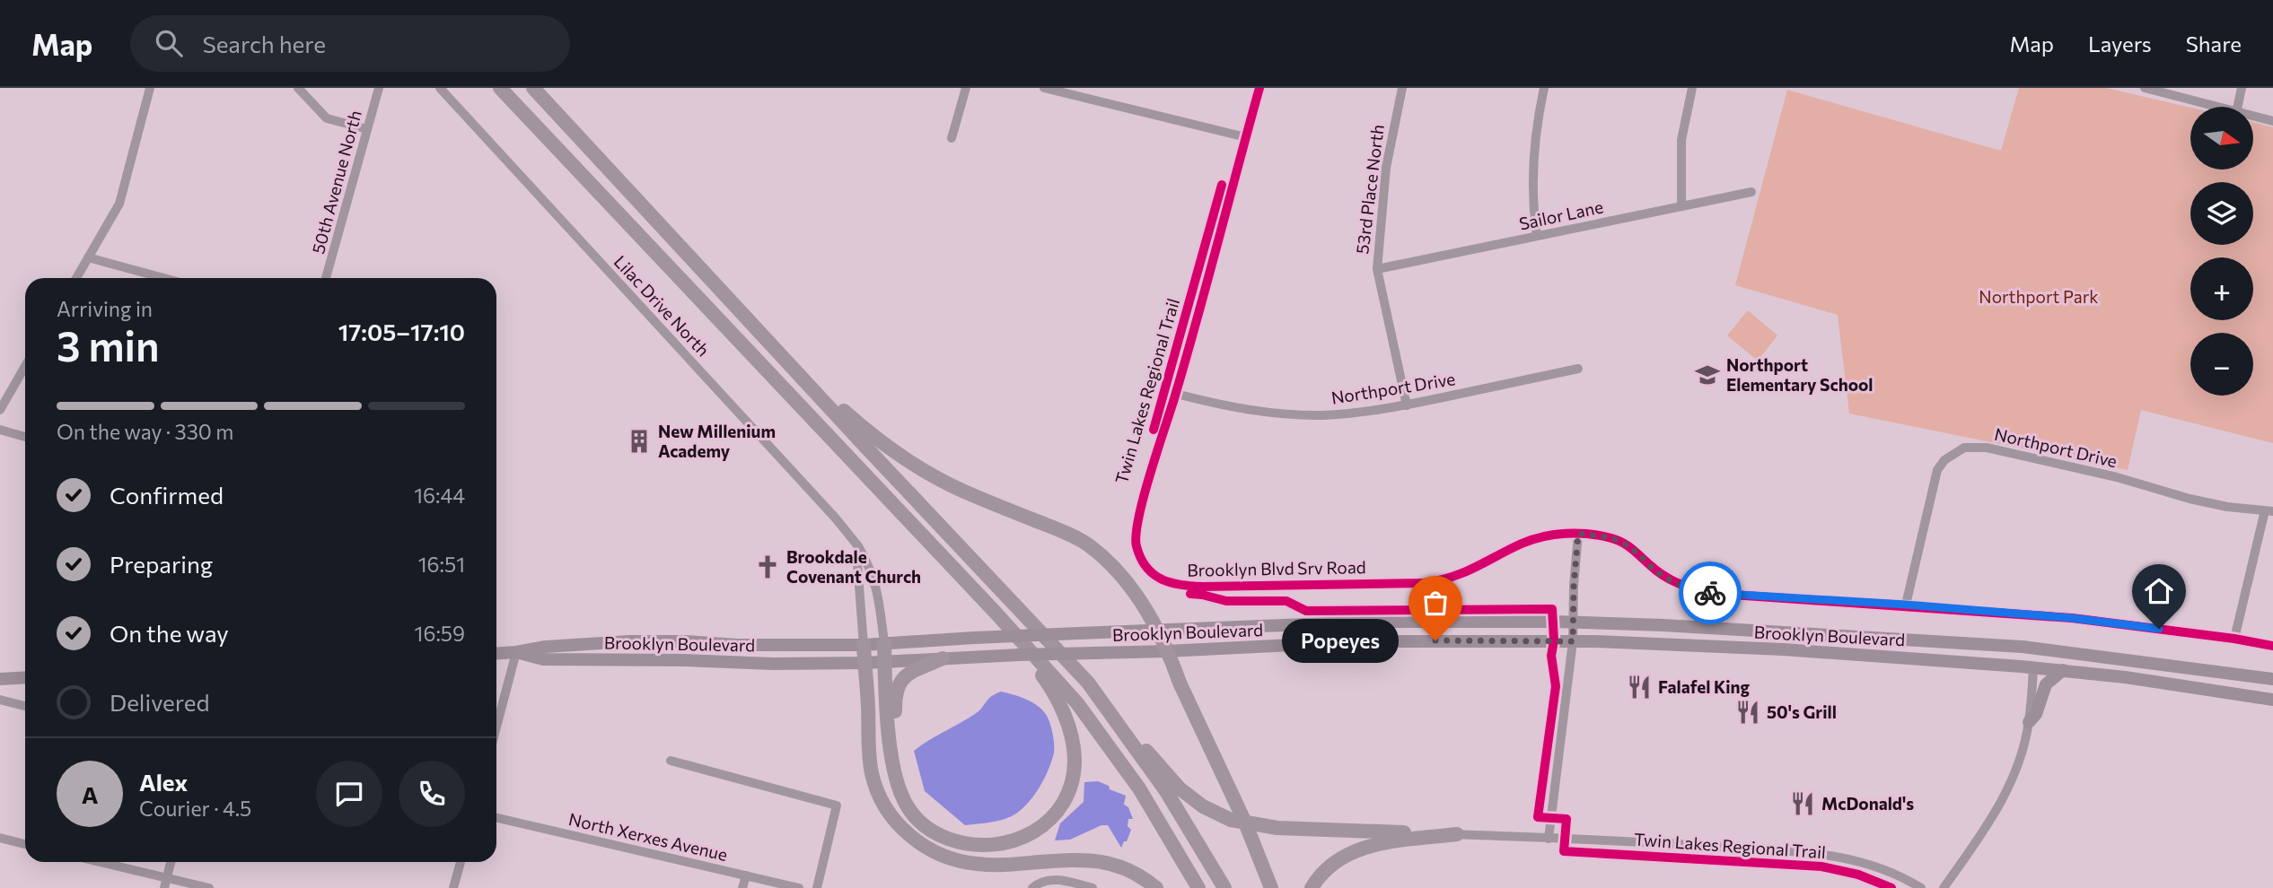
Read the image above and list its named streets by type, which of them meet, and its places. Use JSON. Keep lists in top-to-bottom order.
{
  "streets": {
    "main road": ["Brooklyn Boulevard"],
    "street": [
      "50th Avenue North",
      "53rd Place North",
      "Sailor Lane",
      "Lilac Drive North",
      "Northport Drive",
      "Brooklyn Blvd Srv Road",
      "North Xerxes Avenue"
    ],
    "cycle path": ["Twin Lakes Regional Trail"]
  },
  "crossings": [
    ["53rd Place North", "Sailor Lane"],
    ["53rd Place North", "Northport Drive"],
    ["Lilac Drive North", "Brooklyn Boulevard"],
    ["Northport Drive", "Brooklyn Blvd Srv Road"]
  ],
  "parks": ["Northport Park"],
  "places": {
    "school or university": ["Northport Elementary School"],
    "building": ["New Millenium Academy"],
    "church": ["Brookdale Covenant Church"],
    "other": ["Popeyes"],
    "restaurant": ["Falafel King", "50's Grill", "McDonald's"]
  },
  "north": "right",
  "page": {
    "header": "Map",
    "search": "Search here",
    "nav": ["Map", "Layers", "Share"],
    "map_buttons": ["+", "−"],
    "heading": ["3 min", "Arriving in", "17:05–17:10"],
    "panel": ["Alex", "Courier · 4.5"],
    "bar": "On the way · 330 m",
    "list": [
      ["Confirmed", "16:44"],
      ["Preparing", "16:51"],
      ["On the way", "16:59"],
      "Delivered"
    ],
    "bubble": "Popeyes",
    "round": "A"
  }
}
